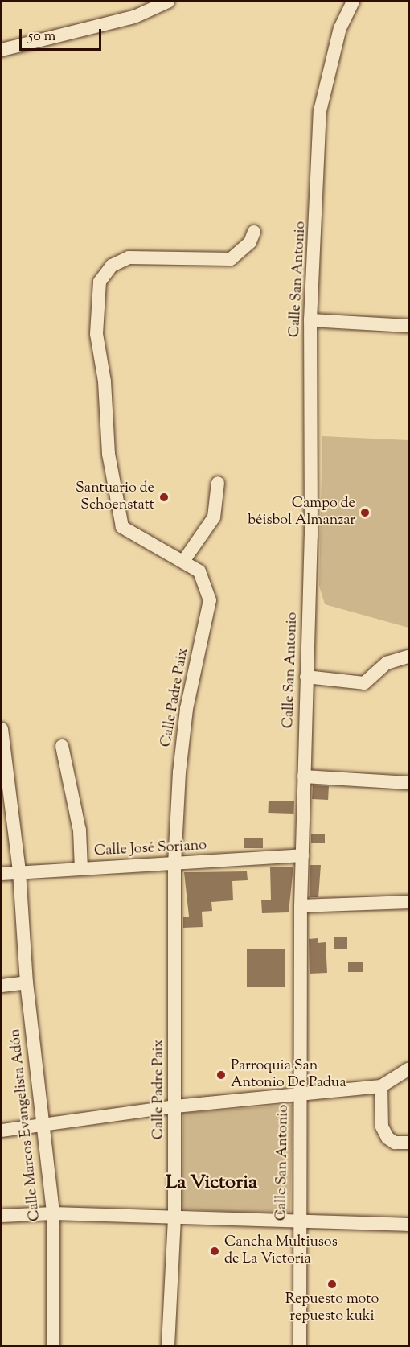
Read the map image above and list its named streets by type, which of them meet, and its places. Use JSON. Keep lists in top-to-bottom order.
{
  "streets": {
    "street": [
      "Calle San Antonio",
      "Calle Padre Paix",
      "Calle José Soriano",
      "Calle Marcos Evangelista Adón"
    ]
  },
  "crossings": [
    ["Calle San Antonio", "Calle José Soriano"],
    ["Calle Padre Paix", "Calle José Soriano"],
    ["Calle José Soriano", "Calle Marcos Evangelista Adón"]
  ],
  "districts": ["La Victoria"],
  "places": [
    "Santuario de Schoenstatt",
    "Campo de béisbol Almanzar",
    "Parroquia San Antonio De Padua",
    "Cancha Multiusos de La Victoria",
    "Repuesto moto repuesto kuki"
  ],
  "scale_bar": "50 m"
}
